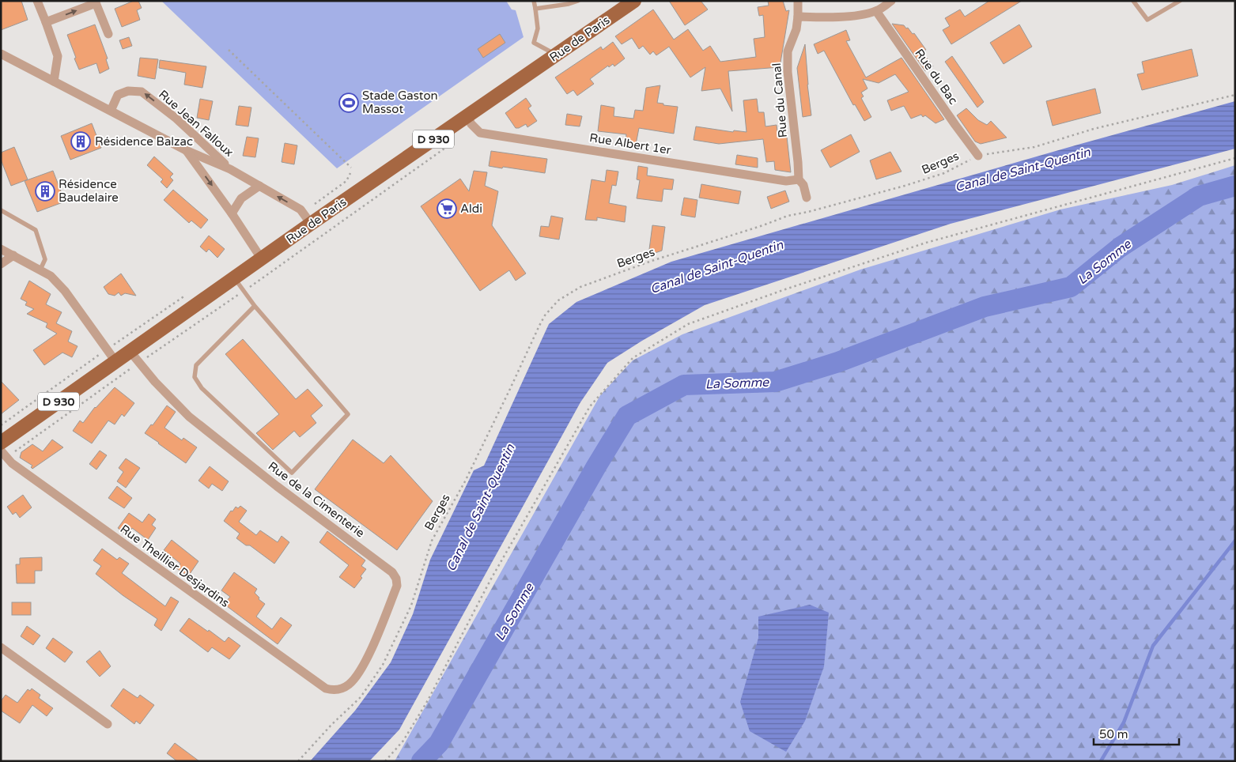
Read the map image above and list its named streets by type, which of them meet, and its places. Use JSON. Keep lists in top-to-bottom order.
{
  "streets": {
    "main road": ["Rue de Paris", "D 930"],
    "street": [
      "Rue du Bac",
      "Rue du Canal",
      "Rue Jean Falloux",
      "Rue Albert 1er",
      "Rue de la Cimenterie",
      "Rue Theillier Desjardins"
    ],
    "path": ["Berges"]
  },
  "crossings": [
    ["Rue de Paris", "Rue Jean Falloux"],
    ["Rue de Paris", "Rue Albert 1er"],
    ["Rue de Paris", "Rue de la Cimenterie"],
    ["Rue du Bac", "Berges"],
    ["Rue du Canal", "Rue Albert 1er"],
    ["Rue de la Cimenterie", "Rue Theillier Desjardins"]
  ],
  "water": ["Canal de Saint-Quentin", "La Somme"],
  "places": {
    "sports": ["Stade Gaston Massot"],
    "building": ["Résidence Balzac", "Résidence Baudelaire"],
    "supermarket": ["Aldi"]
  },
  "scale_bar": "50 m"
}
